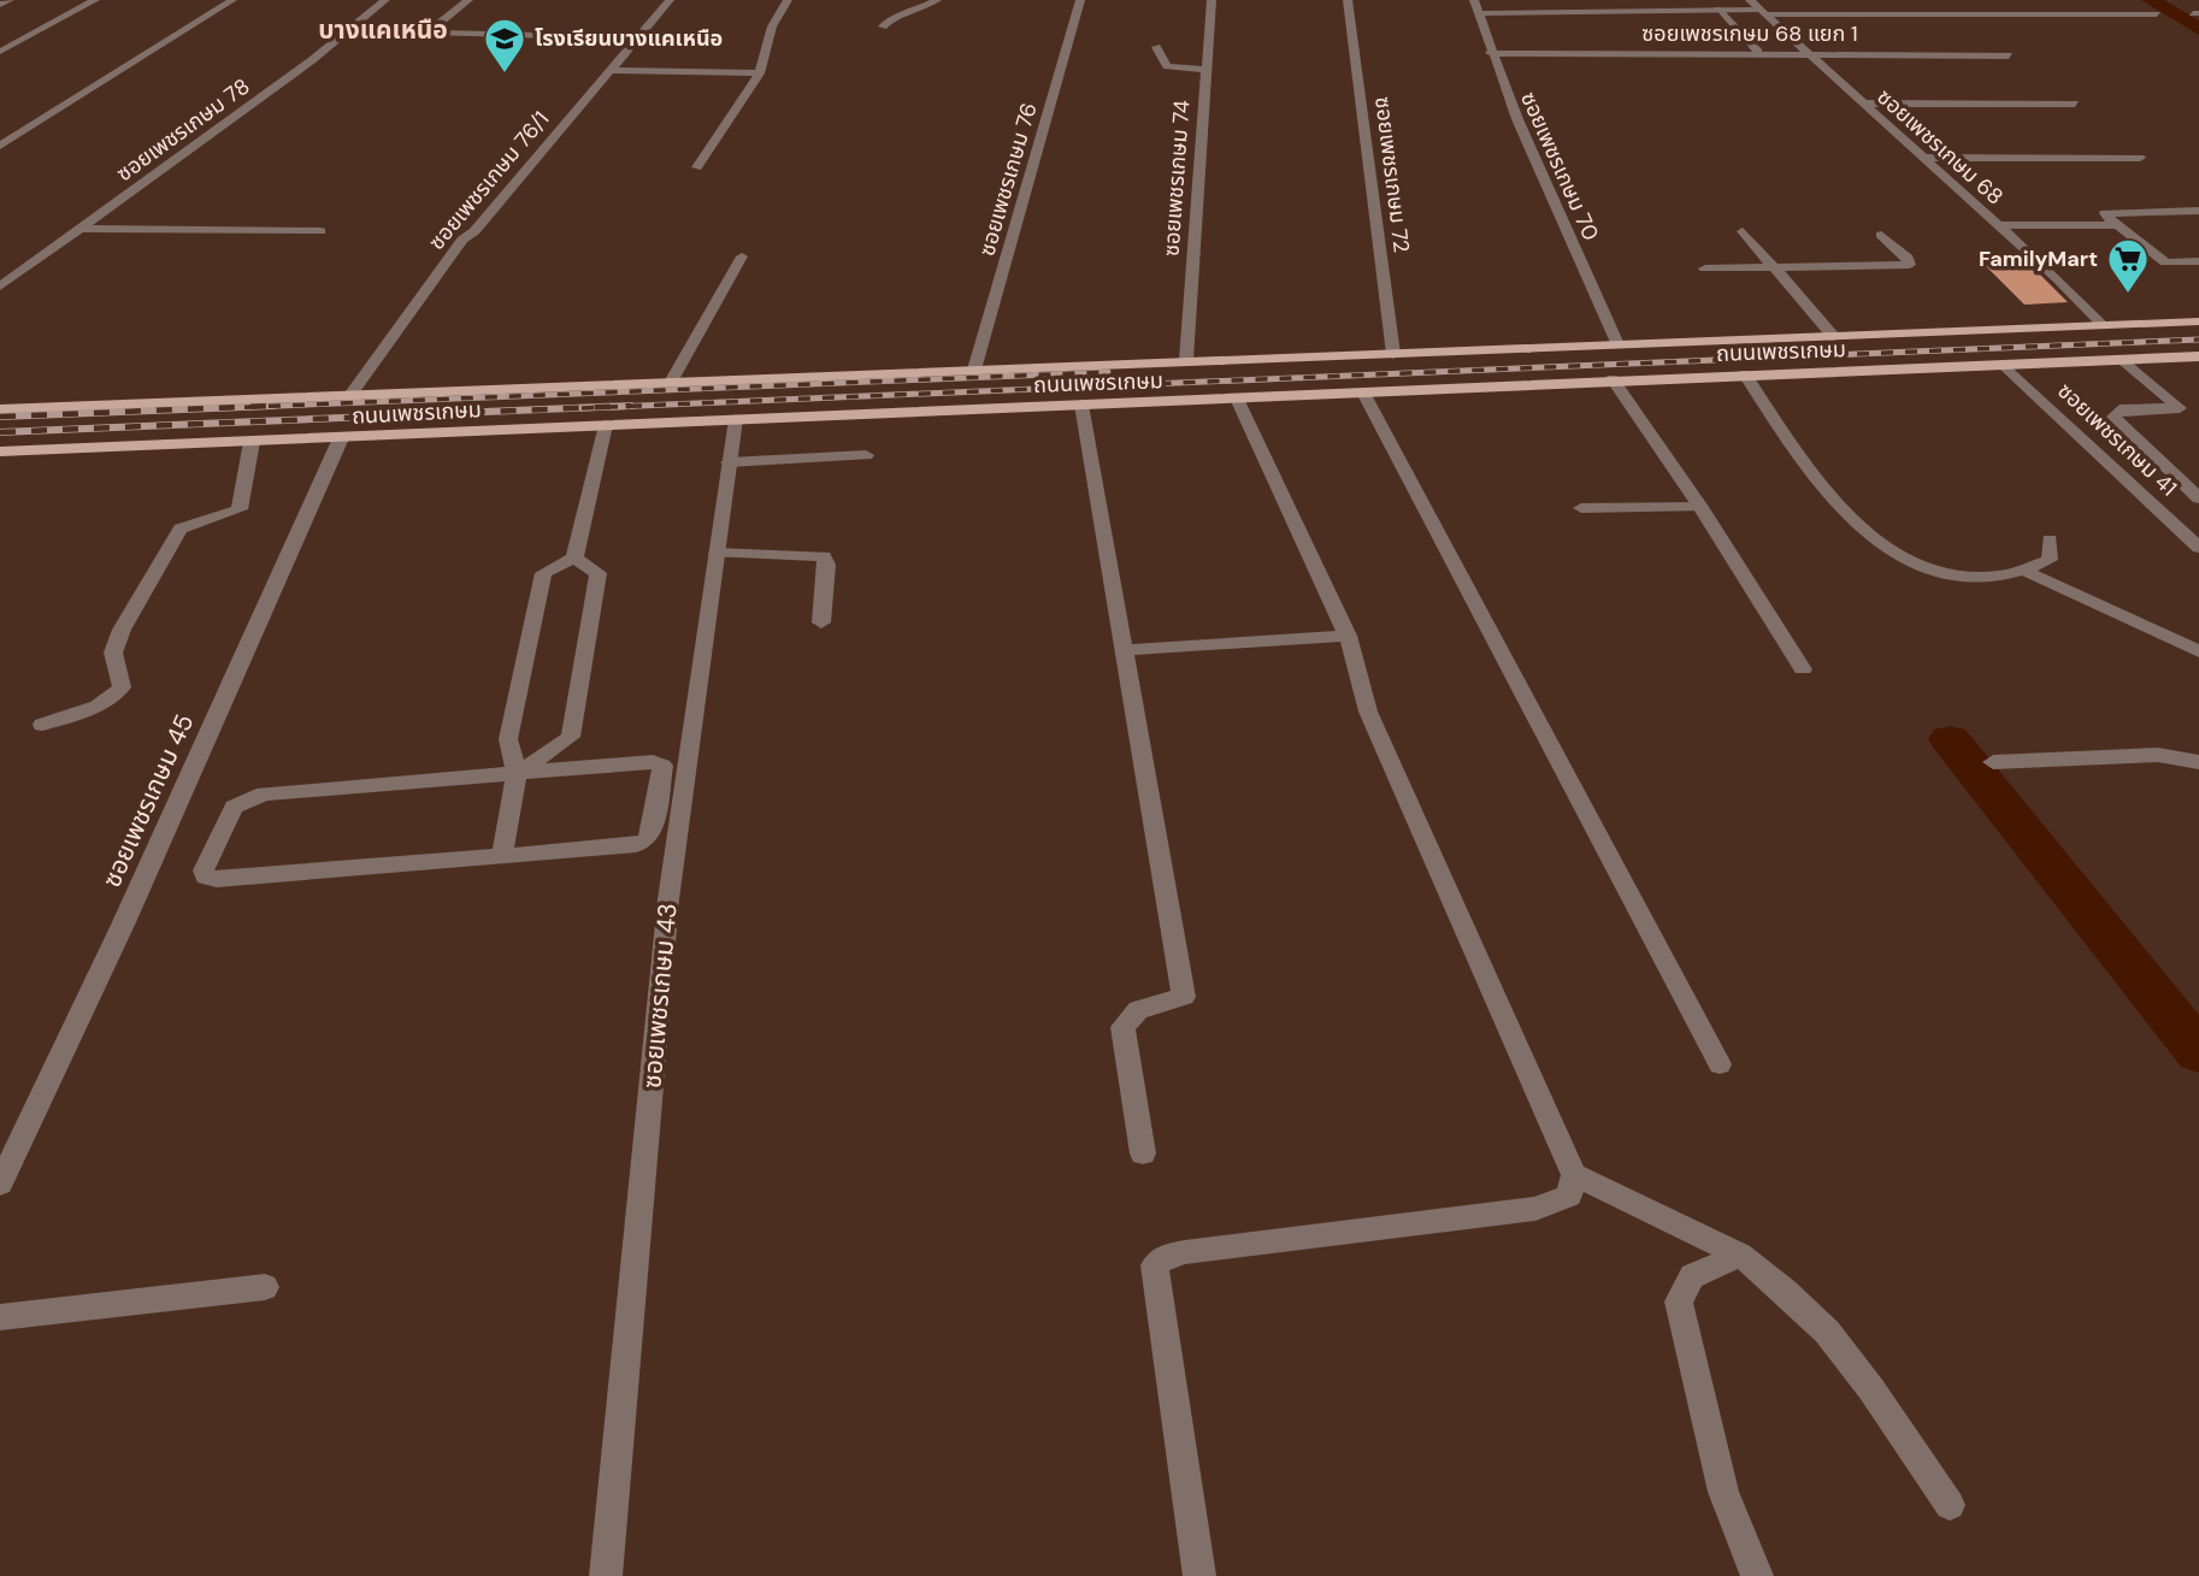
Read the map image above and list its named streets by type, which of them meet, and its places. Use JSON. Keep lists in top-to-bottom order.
{
  "streets": {
    "main road": ["ถนนเพชรเกษม"],
    "street": [
      "ซอยเพชรเกษม 68 แยก 1",
      "ซอยเพชรเกษม 78",
      "ซอยเพชรเกษม 68",
      "ซอยเพชรเกษม 70",
      "ซอยเพชรเกษม 72",
      "ซอยเพชรเกษม 74",
      "ซอยเพชรเกษม 76",
      "ซอยเพชรเกษม 76/1",
      "ซอยเพชรเกษม 41",
      "ซอยเพชรเกษม 45",
      "ซอยเพชรเกษม 43"
    ]
  },
  "crossings": [
    ["ซอยเพชรเกษม 68 แยก 1", "ซอยเพชรเกษม 68"],
    ["ซอยเพชรเกษม 68 แยก 1", "ซอยเพชรเกษม 70"],
    ["ซอยเพชรเกษม 68", "ถนนเพชรเกษม"],
    ["ซอยเพชรเกษม 70", "ถนนเพชรเกษม"],
    ["ซอยเพชรเกษม 72", "ถนนเพชรเกษม"],
    ["ซอยเพชรเกษม 74", "ถนนเพชรเกษม"],
    ["ซอยเพชรเกษม 76", "ถนนเพชรเกษม"],
    ["ซอยเพชรเกษม 76/1", "ถนนเพชรเกษม"],
    ["ถนนเพชรเกษม", "ซอยเพชรเกษม 41"],
    ["ถนนเพชรเกษม", "ซอยเพชรเกษม 45"],
    ["ถนนเพชรเกษม", "ซอยเพชรเกษม 43"]
  ],
  "districts": ["บางแคเหนือ"],
  "places": {
    "school or university": ["โรงเรียนบางแคเหนือ"],
    "supermarket": ["FamilyMart"]
  }
}
